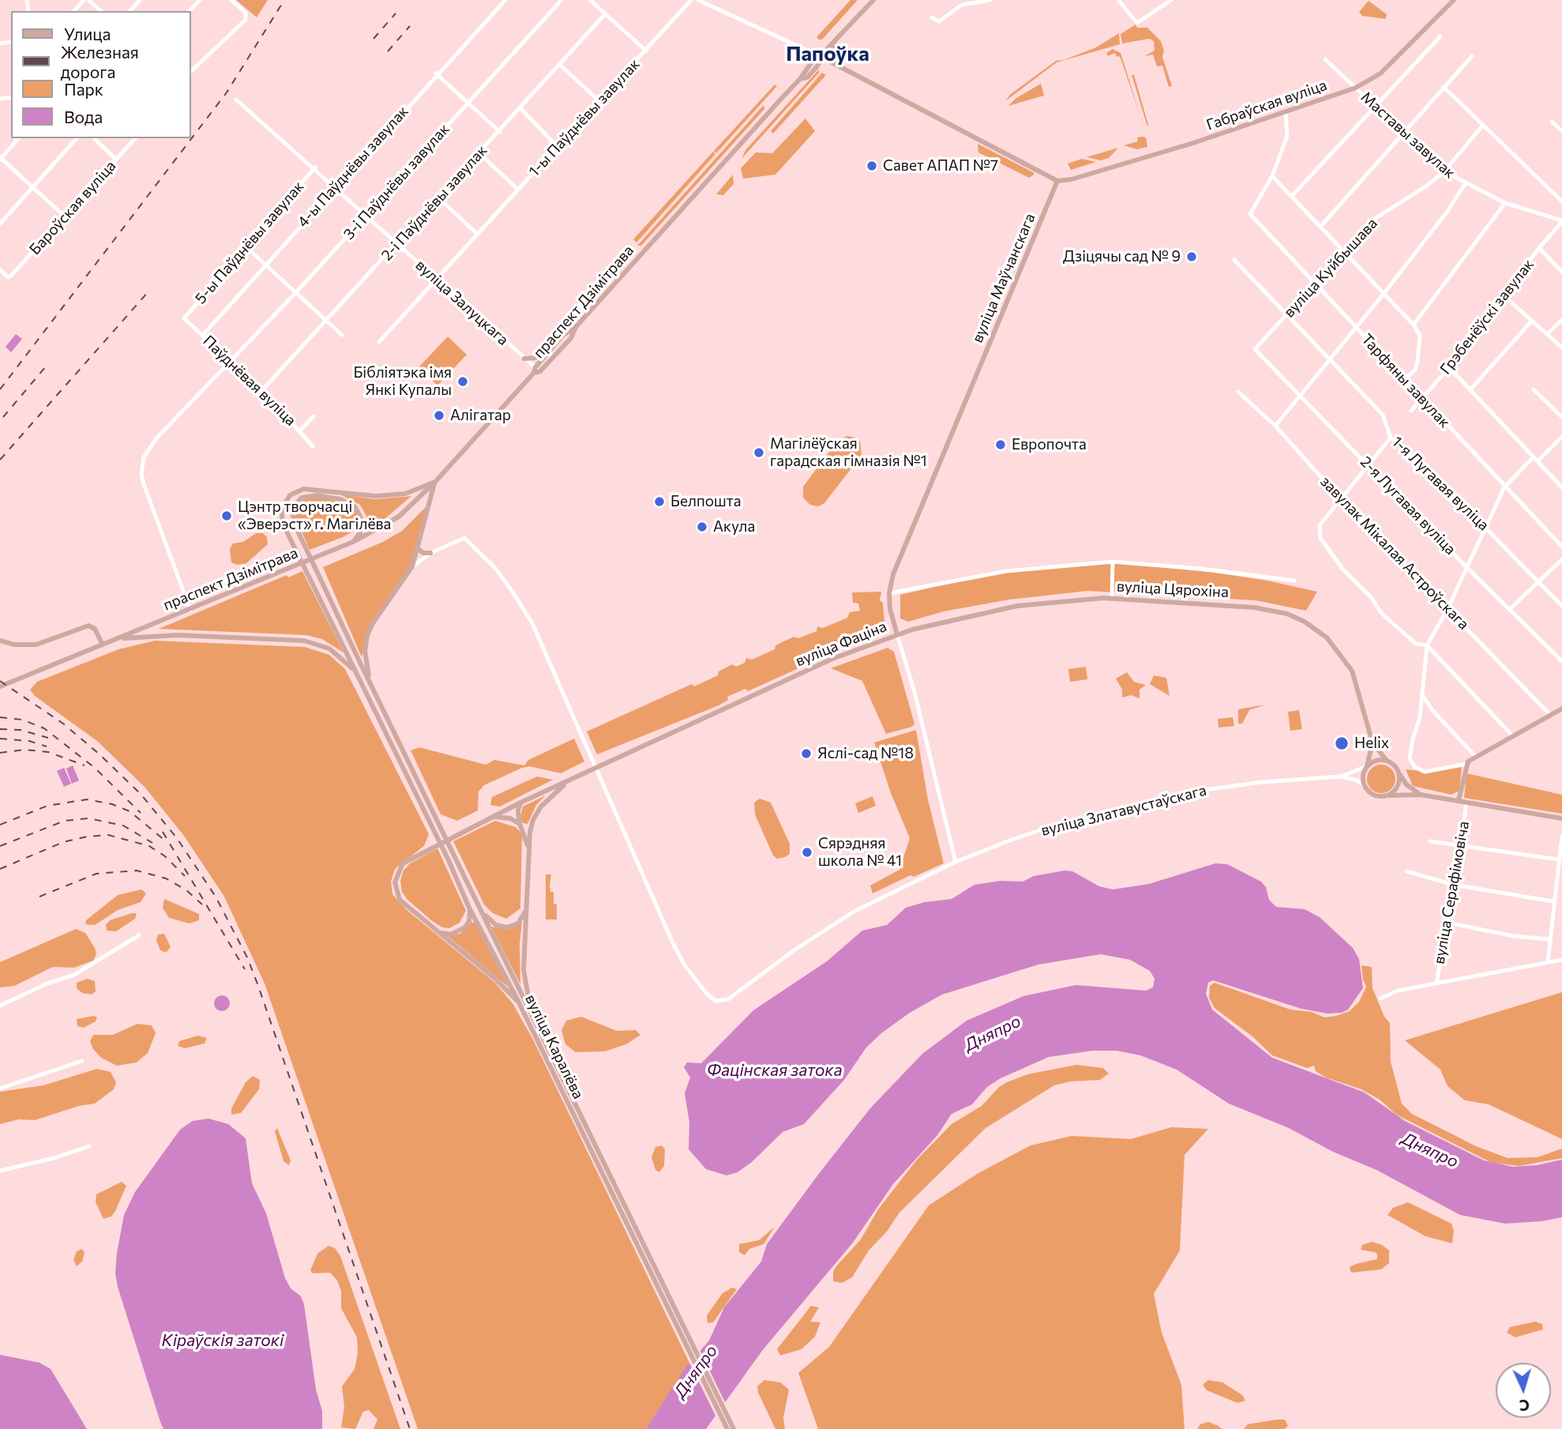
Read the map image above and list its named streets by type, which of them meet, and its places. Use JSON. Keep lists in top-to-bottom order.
{
  "streets": {
    "main road": [
      "Габраўская вуліца",
      "вуліца Маўчанскага",
      "праспект Дзімітрава",
      "вуліца Цярохіна",
      "вуліца Фаціна",
      "вуліца Каралёва"
    ],
    "street": [
      "1-ы Паўднёвы завулак",
      "Маставы завулак",
      "4-ы Паўднёвы завулак",
      "3-і Паўднёвы завулак",
      "2-і Паўднёвы завулак",
      "Бароўская вуліца",
      "5-ы Паўднёвы завулак",
      "вуліца Куйбышава",
      "вуліца Залуцкага",
      "Грэбенёўскі завулак",
      "Паўднёвая вуліца",
      "Тарфяны завулак",
      "1-я Лугавая вуліца",
      "2-я Лугавая вуліца",
      "завулак Мікалая Астроўскага",
      "вуліца Златавустаўскага",
      "вуліца Серафімовіча"
    ]
  },
  "crossings": [
    ["Габраўская вуліца", "Маставы завулак"],
    ["Габраўская вуліца", "вуліца Маўчанскага"],
    ["1-ы Паўднёвы завулак", "вуліца Залуцкага"],
    ["Маставы завулак", "вуліца Куйбышава"],
    ["Маставы завулак", "Грэбенёўскі завулак"],
    ["4-ы Паўднёвы завулак", "вуліца Залуцкага"],
    ["4-ы Паўднёвы завулак", "Паўднёвая вуліца"],
    ["3-і Паўднёвы завулак", "праспект Дзімітрава"],
    ["3-і Паўднёвы завулак", "вуліца Залуцкага"],
    ["3-і Паўднёвы завулак", "Паўднёвая вуліца"],
    ["2-і Паўднёвы завулак", "вуліца Залуцкага"],
    ["2-і Паўднёвы завулак", "Паўднёвая вуліца"],
    ["5-ы Паўднёвы завулак", "вуліца Залуцкага"],
    ["5-ы Паўднёвы завулак", "Паўднёвая вуліца"],
    ["вуліца Куйбышава", "Тарфяны завулак"],
    ["вуліца Куйбышава", "1-я Лугавая вуліца"],
    ["вуліца Куйбышава", "2-я Лугавая вуліца"],
    ["вуліца Маўчанскага", "вуліца Цярохіна"],
    ["вуліца Маўчанскага", "вуліца Фаціна"],
    ["праспект Дзімітрава", "вуліца Залуцкага"],
    ["праспект Дзімітрава", "вуліца Каралёва"],
    ["Грэбенёўскі завулак", "Тарфяны завулак"],
    ["вуліца Цярохіна", "вуліца Фаціна"],
    ["вуліца Фаціна", "вуліца Златавустаўскага"]
  ],
  "districts": ["Папоўка"],
  "water": ["Дняпро", "Фацінская затока", "Кіраўскія затокі"],
  "places": [
    "Савет АПАП №7",
    "Дзіцячы сад № 9",
    "Бібліятэка імя Янкі Купалы",
    "Алігатар",
    "Европочта",
    "Магілёўская гарадская гімназія №1",
    "Белпошта",
    "Цэнтр творчасці «Эверэст» г. Магілёва",
    "Акула",
    "Helix",
    "Яслі-сад №18",
    "Сярэдняя школа № 41"
  ],
  "legend": [
    "Улица",
    "Железная дорога",
    "Парк",
    "Вода"
  ],
  "north": "bottom"
}
